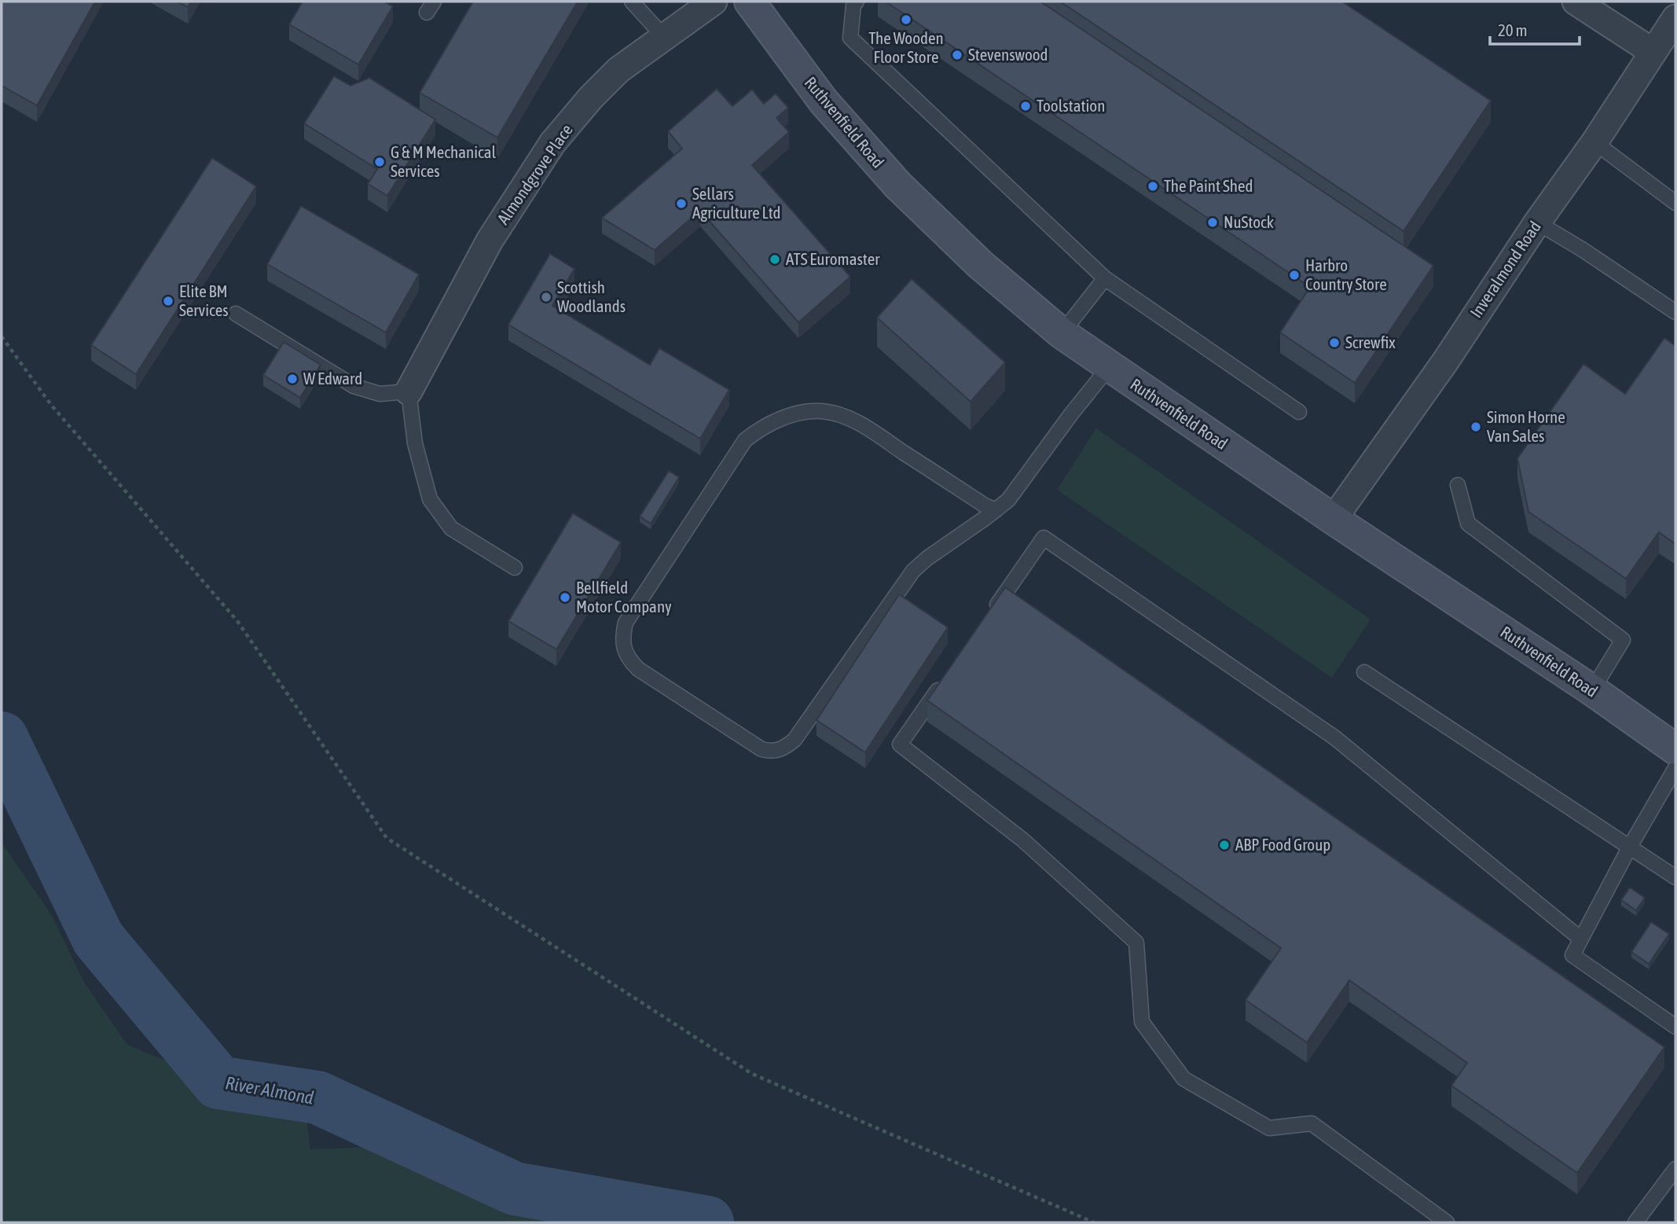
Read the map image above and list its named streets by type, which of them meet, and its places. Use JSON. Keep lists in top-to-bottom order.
{
  "streets": {
    "street": ["Ruthvenfield Road", "Almondgrove Place", "Inveralmond Road"]
  },
  "crossings": [
    ["Ruthvenfield Road", "Inveralmond Road"]
  ],
  "water": ["River Almond"],
  "places": [
    "The Wooden Floor Store",
    "Stevenswood",
    "Toolstation",
    "G & M Mechanical Services",
    "The Paint Shed",
    "Sellars Agriculture Ltd",
    "NuStock",
    "ATS Euromaster",
    "Harbro Country Store",
    "Scottish Woodlands",
    "Elite BM Services",
    "Screwfix",
    "W Edward",
    "Simon Horne Van Sales",
    "Bellfield Motor Company",
    "ABP Food Group"
  ],
  "scale_bar": "20 m"
}
